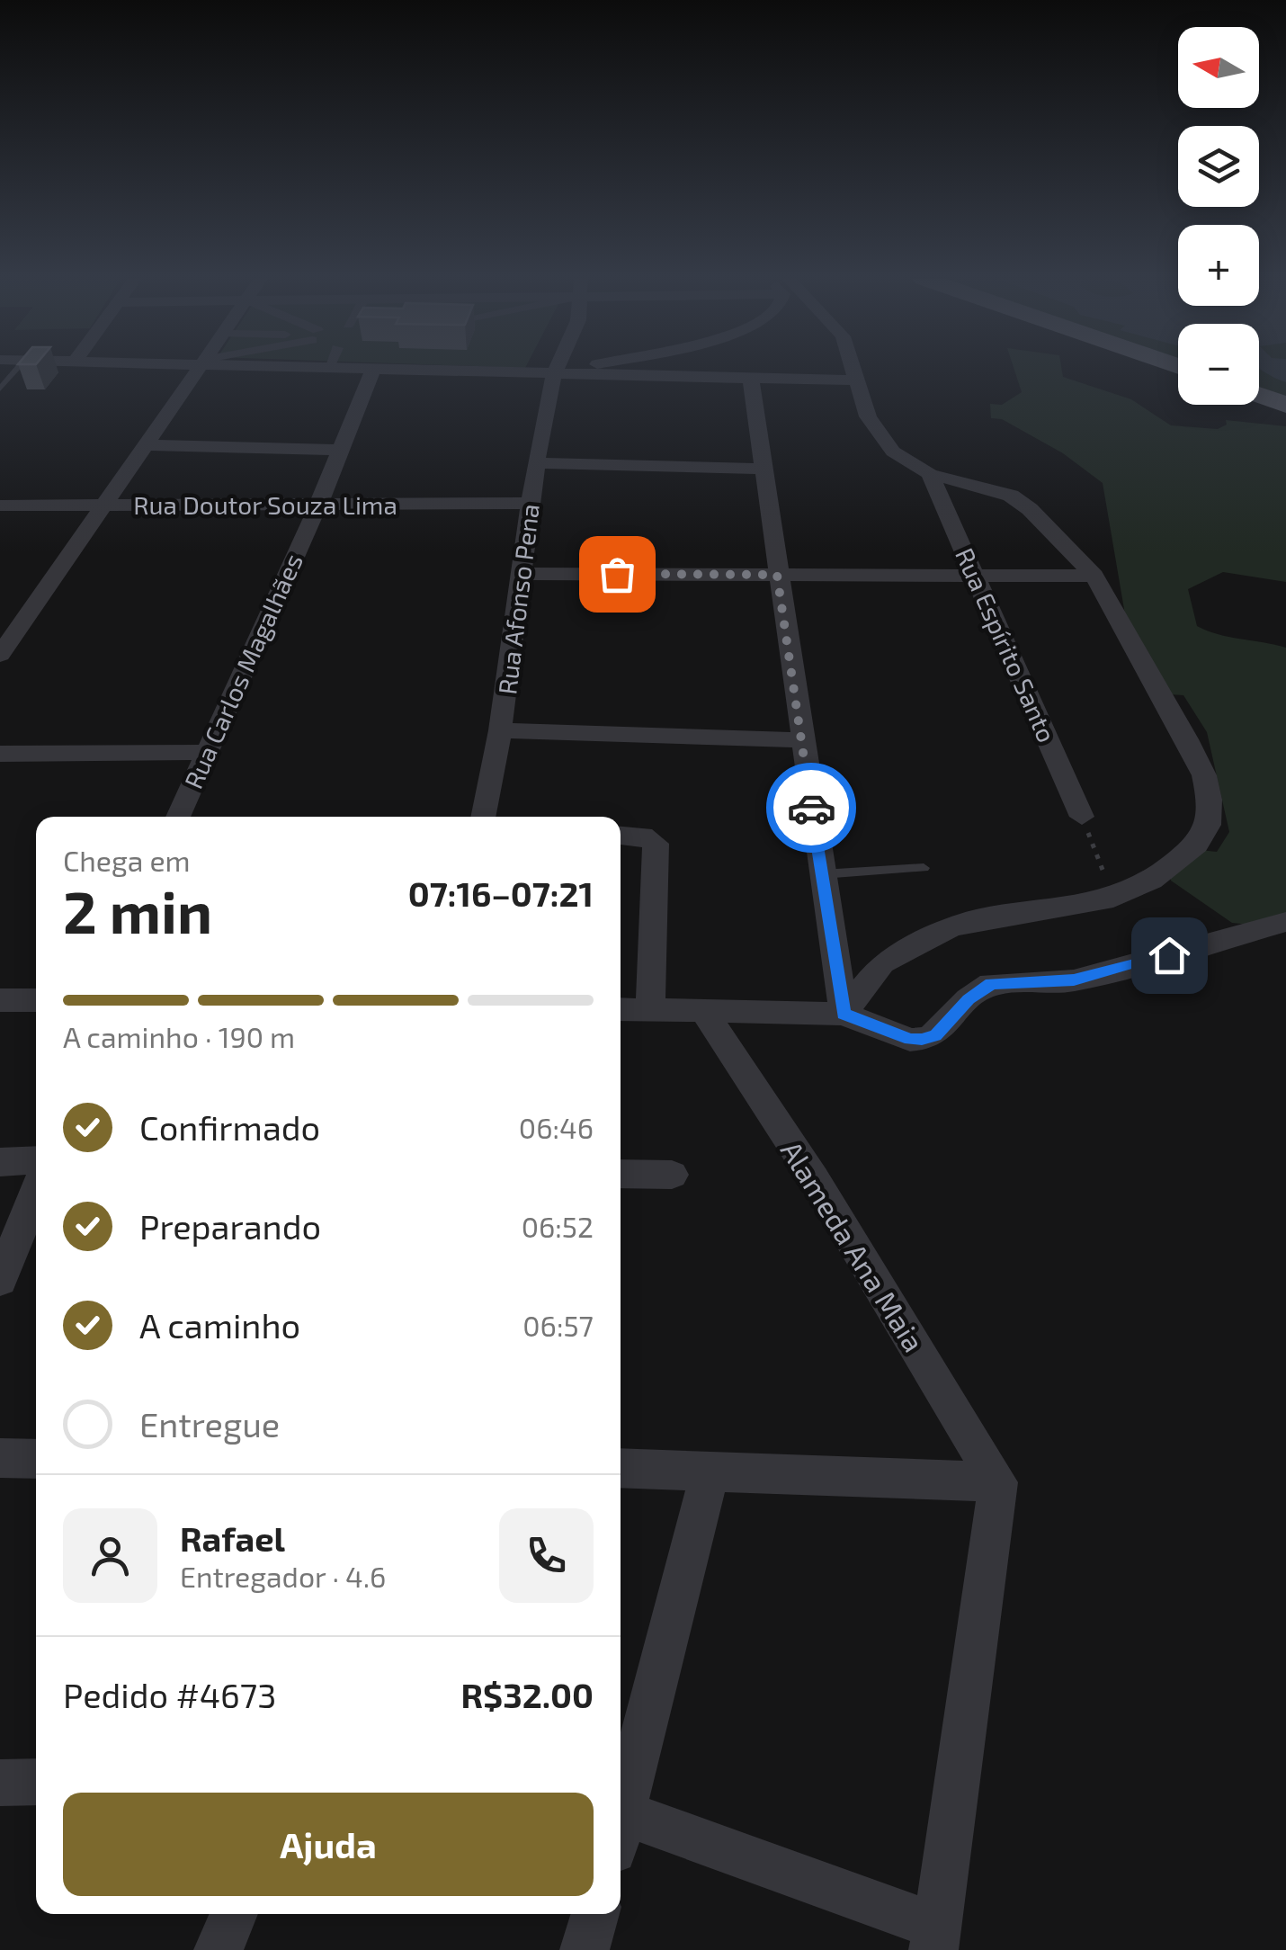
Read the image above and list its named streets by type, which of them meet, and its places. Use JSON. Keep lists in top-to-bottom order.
{
  "streets": {
    "street": [
      "Rua Doutor Souza Lima",
      "Rua Afonso Pena",
      "Rua Espírito Santo",
      "Rua Carlos Magalhães",
      "Alameda Ana Maia"
    ]
  },
  "crossings": [
    ["Rua Doutor Souza Lima", "Rua Afonso Pena"],
    ["Rua Doutor Souza Lima", "Rua Carlos Magalhães"]
  ],
  "north": "left",
  "page": {
    "map_buttons": ["+", "−"],
    "heading": ["2 min", "Chega em", "07:16–07:21"],
    "panel": [
      "Rafael",
      "Entregador · 4.6",
      "Pedido #4673",
      "R$32.00"
    ],
    "bar": "A caminho · 190 m",
    "list": [
      ["Confirmado", "06:46"],
      ["Preparando", "06:52"],
      ["A caminho", "06:57"],
      "Entregue"
    ],
    "buttons": "Ajuda"
  }
}
